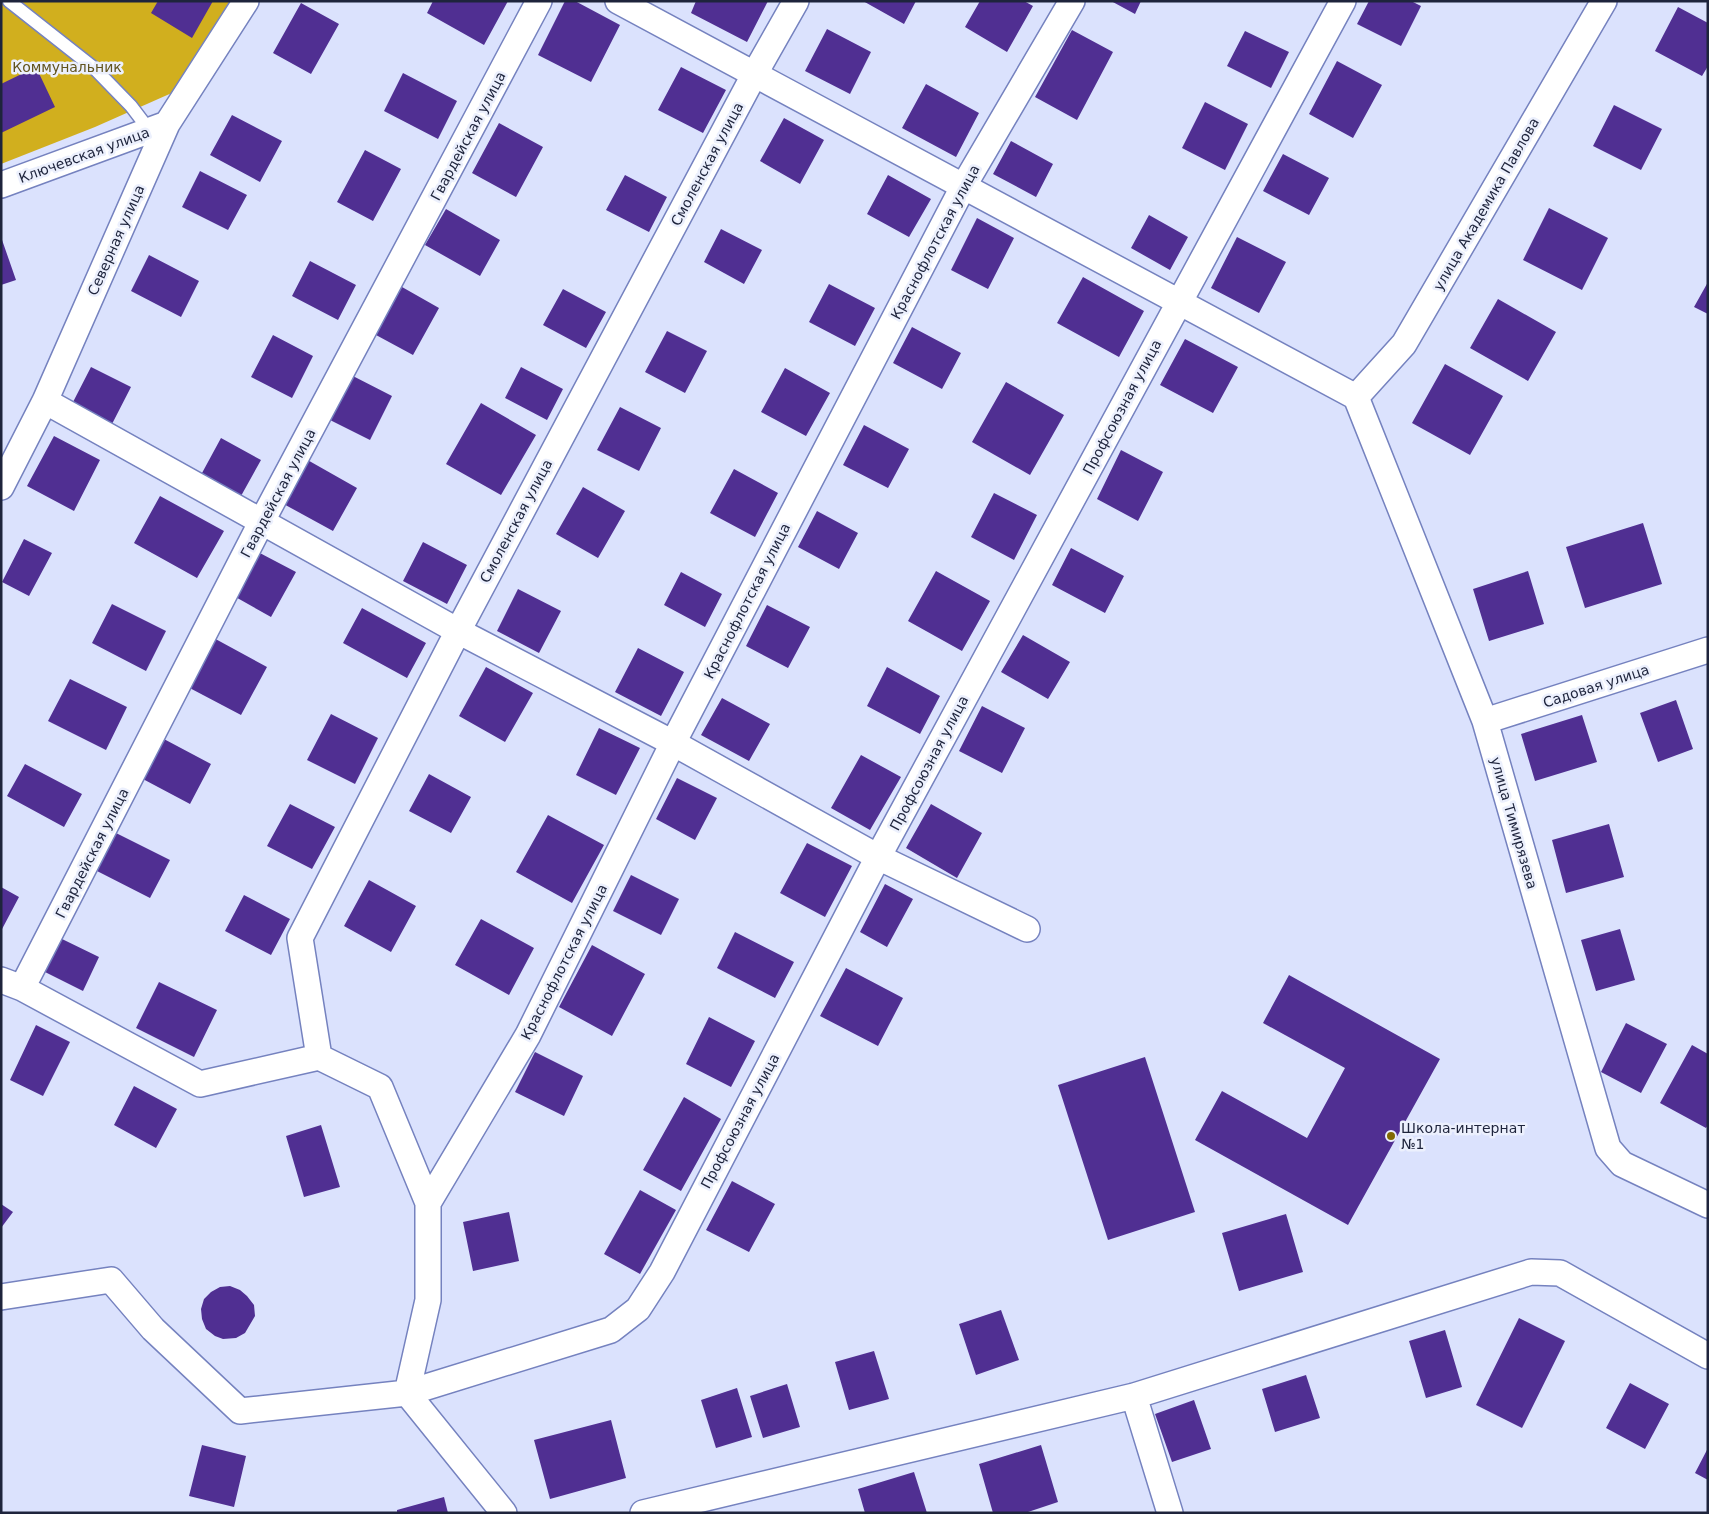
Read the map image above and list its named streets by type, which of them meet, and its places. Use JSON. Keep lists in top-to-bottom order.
{
  "streets": {
    "street": [
      "Гвардейская улица",
      "Ключевская улица",
      "Смоленская улица",
      "улица Академика Павлова",
      "Северная улица",
      "Краснофлотская улица",
      "Профсоюзная улица",
      "Садовая улица",
      "улица Тимирязева"
    ]
  },
  "crossings": [
    ["Ключевская улица", "Северная улица"],
    ["улица Академика Павлова", "улица Тимирязева"],
    ["Садовая улица", "улица Тимирязева"]
  ],
  "parks": ["Коммунальник"],
  "places": ["Школа-интернат №1"]
}
